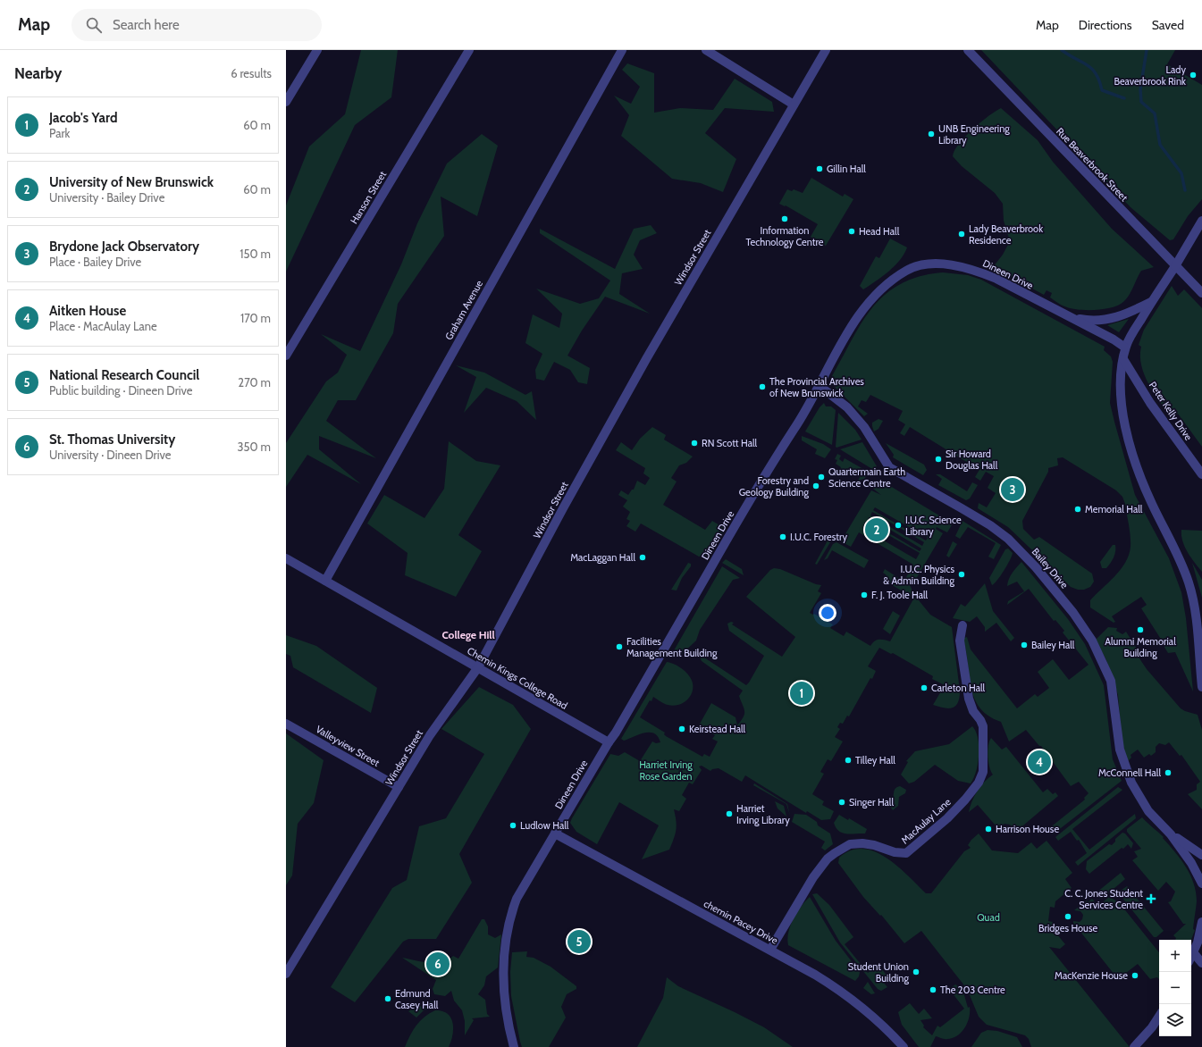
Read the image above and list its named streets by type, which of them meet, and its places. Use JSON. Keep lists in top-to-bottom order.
{
  "streets": {
    "street": [
      "Rue Beaverbrook Street",
      "Hanson Street",
      "Windsor Street",
      "Dineen Drive",
      "Graham Avenue",
      "Peter Kelly Drive",
      "Bailey Drive",
      "Chemin Kings College Road",
      "Valleyview Street",
      "MacAulay Lane",
      "chemin Pacey Drive"
    ]
  },
  "crossings": [
    ["Windsor Street", "Chemin Kings College Road"],
    ["Windsor Street", "Valleyview Street"],
    ["Dineen Drive", "Bailey Drive"],
    ["Dineen Drive", "Chemin Kings College Road"],
    ["Dineen Drive", "chemin Pacey Drive"],
    ["Graham Avenue", "Chemin Kings College Road"],
    ["MacAulay Lane", "chemin Pacey Drive"]
  ],
  "districts": ["College Hill"],
  "parks": ["Harriet Irving Rose Garden", "Quad"],
  "places": {
    "other": [
      "Lady Beaverbrook Rink",
      "UNB Engineering Library",
      "Gillin Hall",
      "Information Technology Centre",
      "Head Hall",
      "Lady Beaverbrook Residence",
      "The Provincial Archives of New Brunswick",
      "RN Scott Hall",
      "Sir Howard Douglas Hall",
      "Quartermain Earth Science Centre",
      "Forestry and Geology Building",
      "Memorial Hall",
      "I.U.C. Science Library",
      "I.U.C. Forestry",
      "MacLaggan Hall",
      "I.U.C. Physics & Admin Building",
      "F. J. Toole Hall",
      "Alumni Memorial Building",
      "Bailey Hall",
      "Facilities Management Building",
      "Carleton Hall",
      "Keirstead Hall",
      "Tilley Hall",
      "McConnell Hall",
      "Singer Hall",
      "Harriet Irving Library",
      "Ludlow Hall",
      "Harrison House",
      "Bridges House",
      "Student Union Building",
      "MacKenzie House",
      "The 203 Centre",
      "Edmund Casey Hall"
    ],
    "health": ["C. C. Jones Student Services Centre"]
  },
  "page": {
    "header": "Map",
    "search": "Search here",
    "nav": ["Map", "Directions", "Saved"],
    "heading": ["Nearby", "6 results"],
    "list": [
      {
        "mark": "1",
        "name": "Jacob's Yard",
        "note": "Park",
        "value": "60 m"
      },
      {
        "mark": "2",
        "name": "University of New Brunswick",
        "note": "University · Bailey Drive",
        "value": "60 m"
      },
      {
        "mark": "3",
        "name": "Brydone Jack Observatory",
        "note": "Place · Bailey Drive",
        "value": "150 m"
      },
      {
        "mark": "4",
        "name": "Aitken House",
        "note": "Place · MacAulay Lane",
        "value": "170 m"
      },
      {
        "mark": "5",
        "name": "National Research Council",
        "note": "Public building · Dineen Drive",
        "value": "270 m"
      },
      {
        "mark": "6",
        "name": "St. Thomas University",
        "note": "University · Dineen Drive",
        "value": "350 m"
      }
    ],
    "pins": [
      "3",
      "2",
      "1",
      "4",
      "5",
      "6"
    ],
    "map_buttons": ["+", "−"]
  }
}
